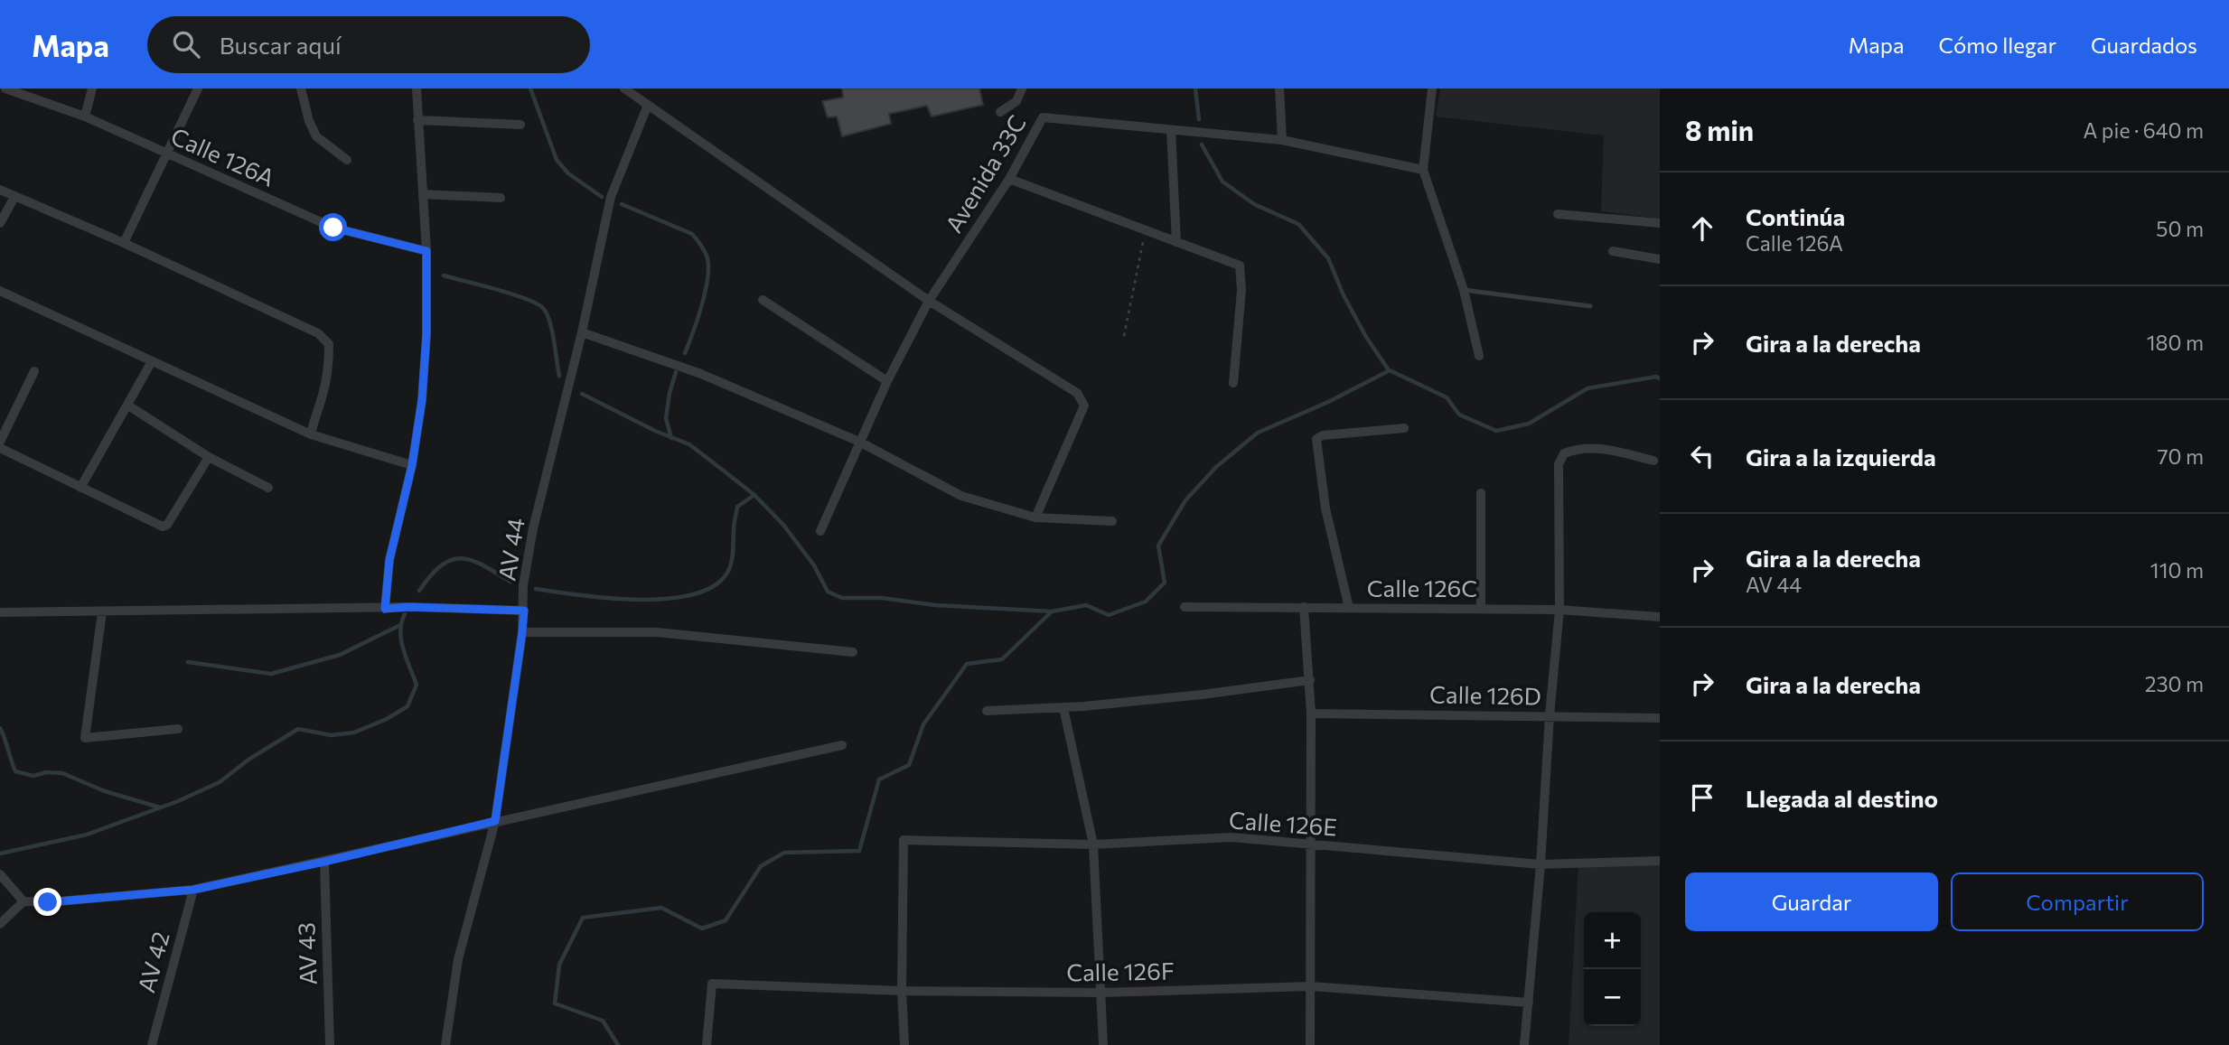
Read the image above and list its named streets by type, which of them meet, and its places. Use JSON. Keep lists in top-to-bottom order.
{
  "streets": {
    "street": [
      "Calle 126A",
      "Avenida 33C",
      "AV 44",
      "Calle 126C",
      "Calle 126D",
      "Calle 126E",
      "AV 43",
      "AV 42",
      "Calle 126F"
    ]
  },
  "crossings": [
    ["Calle 126E", "Calle 126F"]
  ],
  "page": {
    "header": "Mapa",
    "search": "Buscar aquí",
    "nav": ["Mapa", "Cómo llegar", "Guardados"],
    "heading": ["8 min", "A pie · 640 m"],
    "list": [
      ["Continúa", "Calle 126A", "50 m"],
      ["Gira a la derecha", "180 m"],
      ["Gira a la izquierda", "70 m"],
      ["Gira a la derecha", "AV 44", "110 m"],
      ["Gira a la derecha", "230 m"],
      "Llegada al destino"
    ],
    "buttons": ["Guardar", "Compartir"],
    "map_buttons": ["+", "−"]
  }
}
